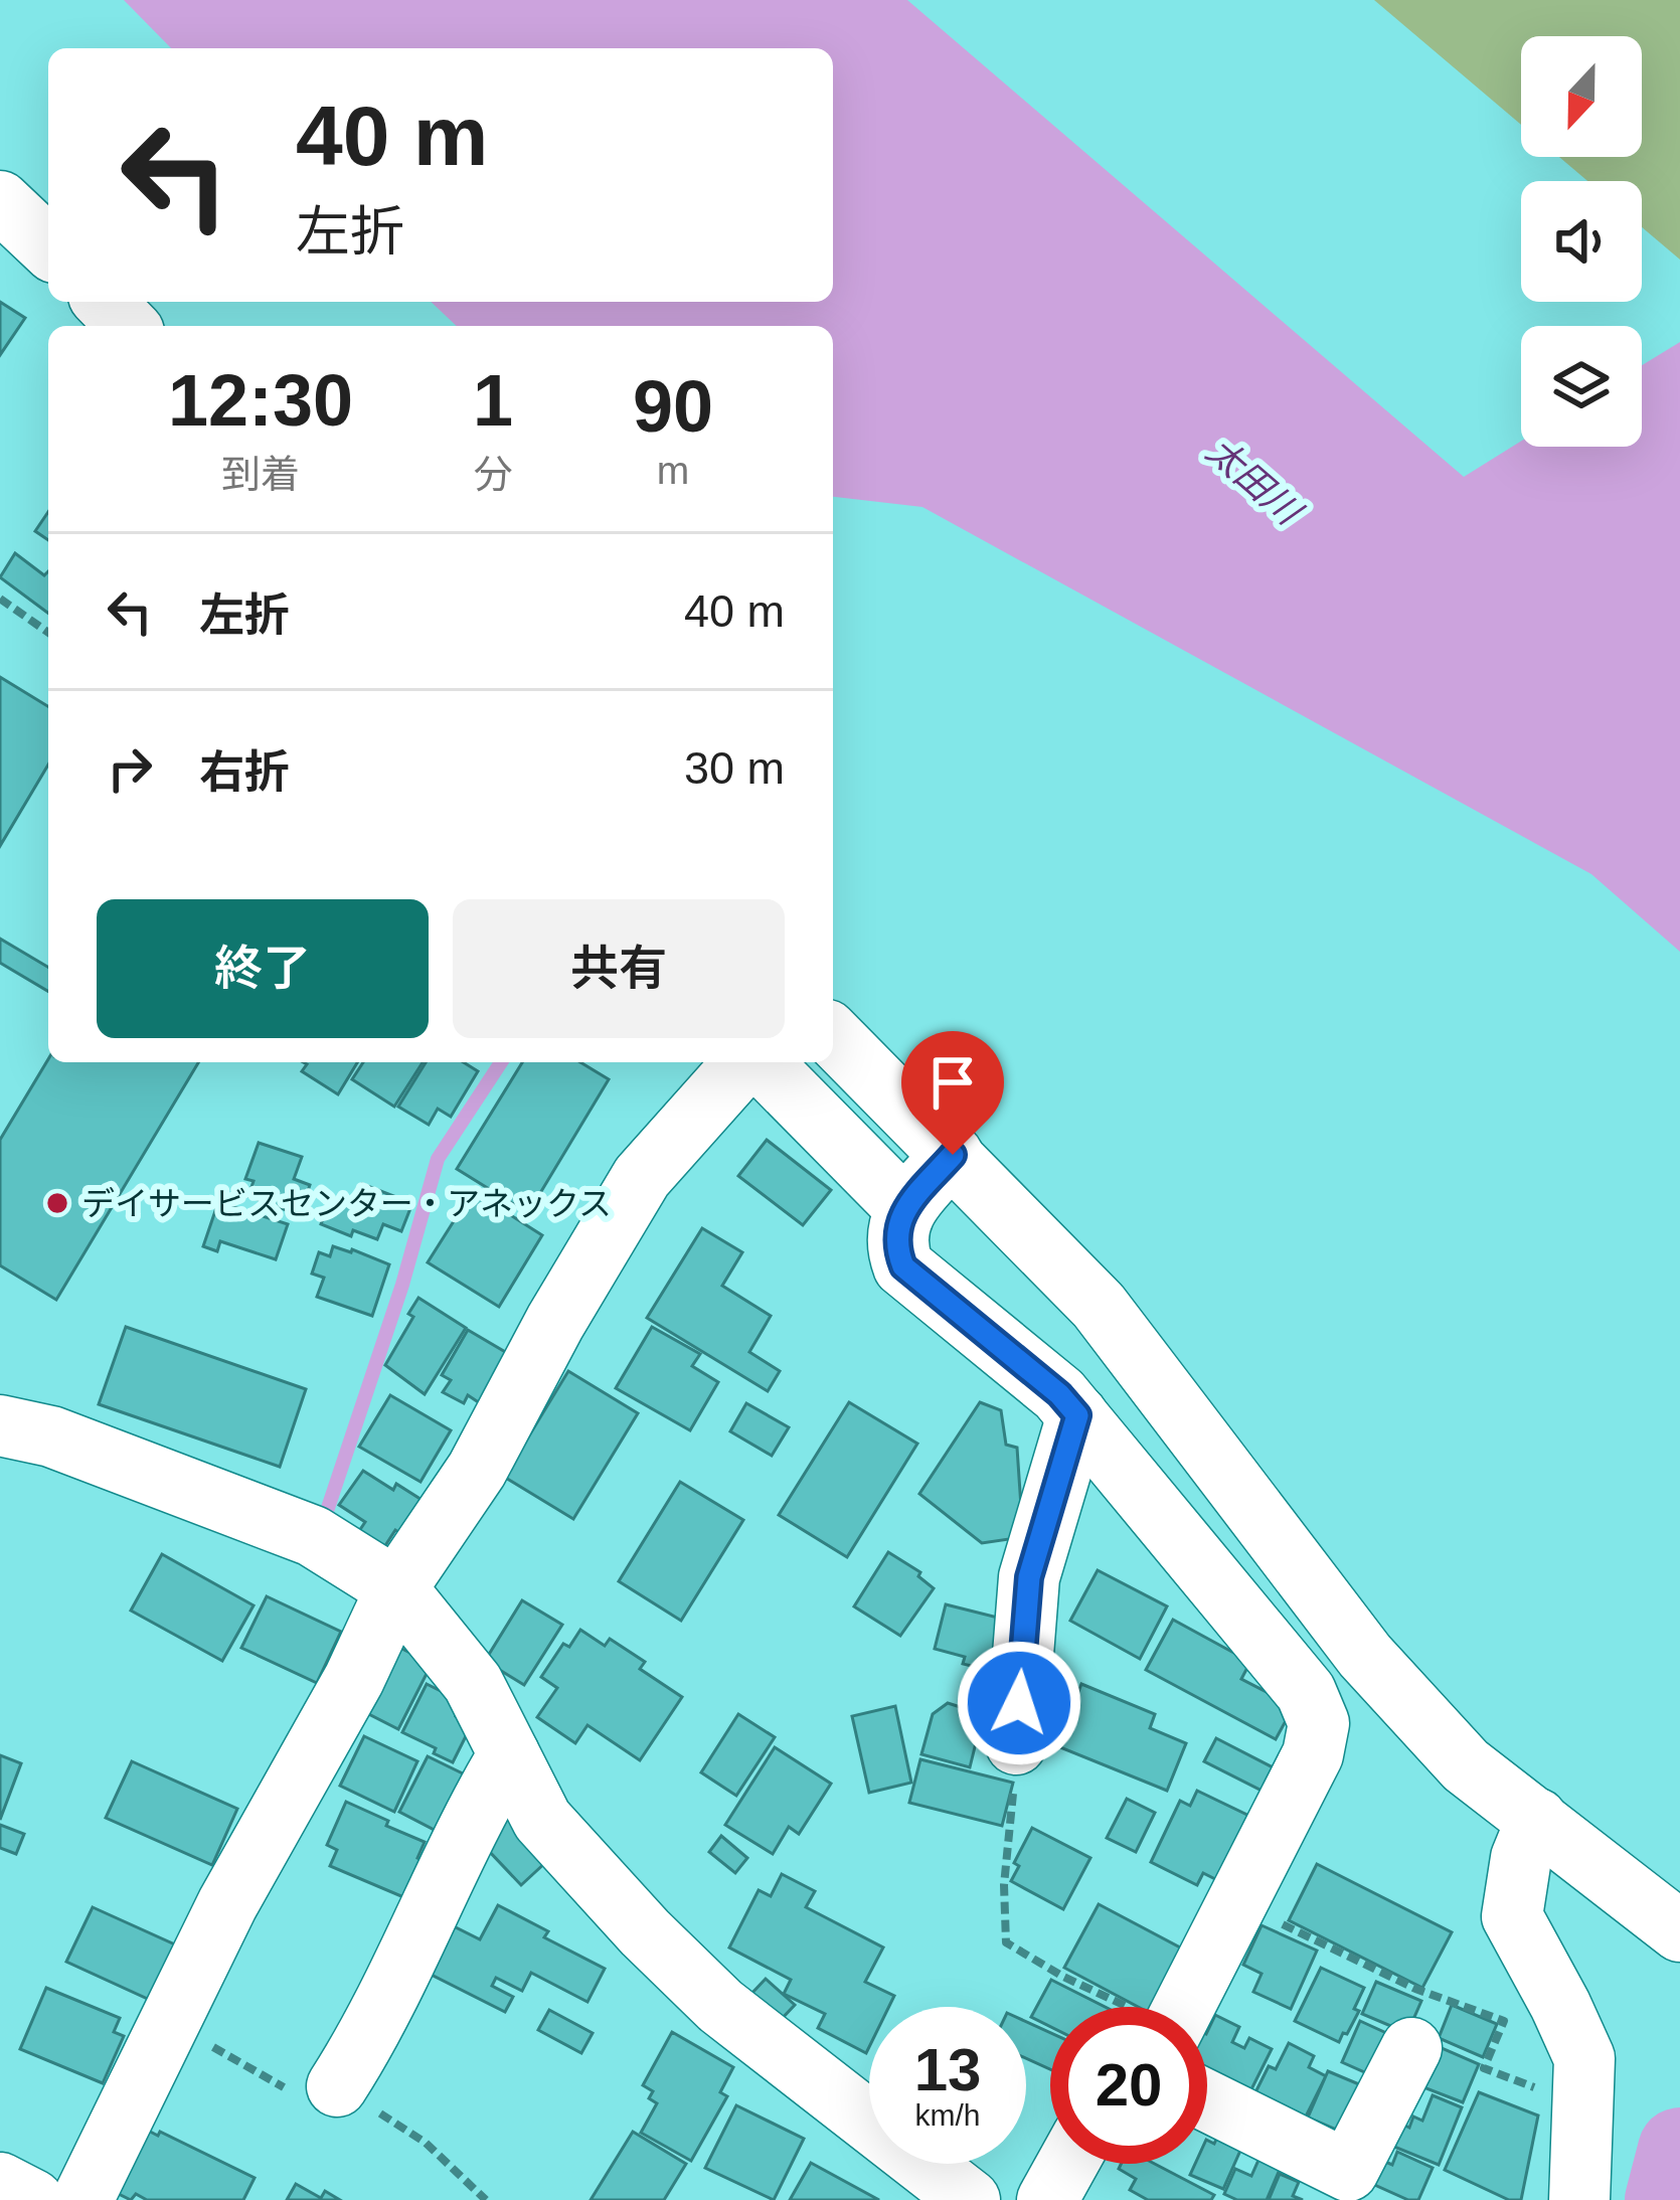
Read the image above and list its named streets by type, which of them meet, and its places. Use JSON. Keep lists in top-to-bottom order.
{
  "water": ["太田川"],
  "places": ["デイサービスセンター・アネックス"],
  "north": "bottom",
  "page": {
    "turn": ["40 m", "左折"],
    "eta": [
      "12:30",
      "到着",
      "1",
      "分",
      "90",
      "m"
    ],
    "list": [
      {
        "name": "左折",
        "value": "40 m"
      },
      {
        "name": "右折",
        "value": "30 m"
      }
    ],
    "buttons": ["終了", "共有"],
    "speed": "13 km/h",
    "limit": "20"
  }
}
